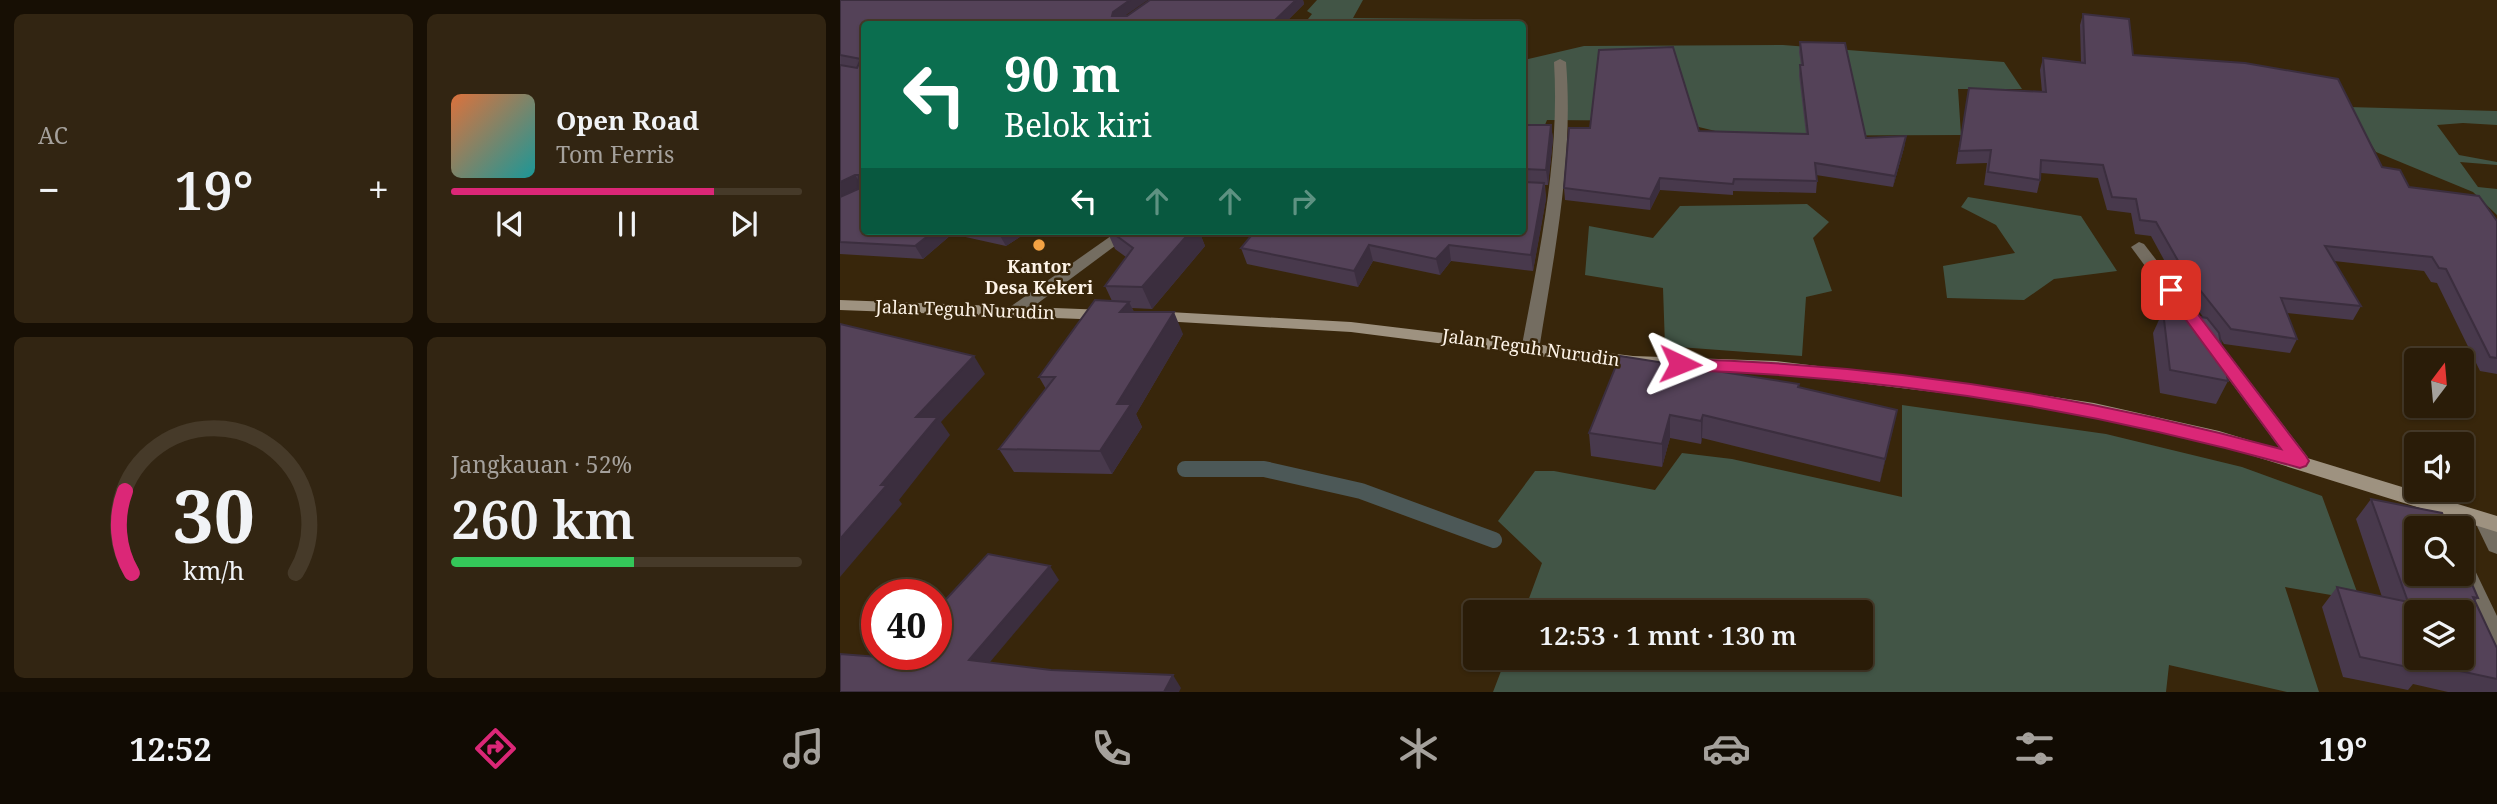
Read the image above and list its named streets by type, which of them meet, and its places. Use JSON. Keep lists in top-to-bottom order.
{
  "streets": {
    "street": ["Jalan Teguh Nurudin"]
  },
  "places": ["Kantor Desa Kekeri"],
  "north": "top",
  "page": {
    "tile": [
      "AC",
      ["Jangkauan · 52%", "260 km"]
    ],
    "turn": ["90 m", "Belok kiri"],
    "song": ["Open Road", "Tom Ferris"],
    "heat": ["−", "19°", "+"],
    "limit": "40",
    "trip": "12:53 · 1 mnt · 130 m",
    "tabs": ["12:52", "19°"],
    "gauge": ["30", "km/h"]
  }
}
